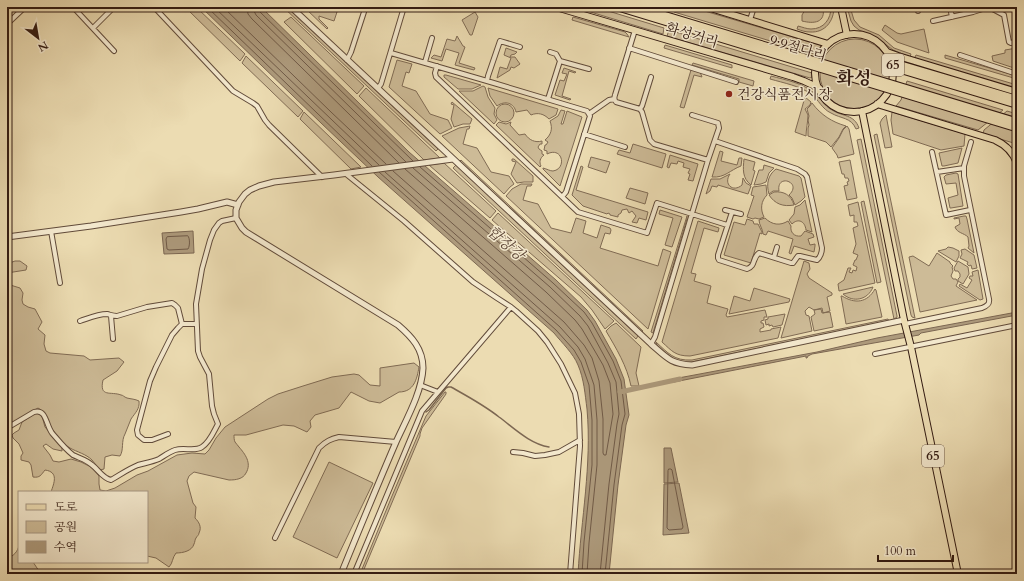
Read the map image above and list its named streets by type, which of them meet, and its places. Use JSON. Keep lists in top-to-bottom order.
{
  "streets": {
    "highway": ["9·9절다리"],
    "main road": ["화성거리", "65"]
  },
  "crossings": [
    ["화성거리", "65"]
  ],
  "districts": ["화성"],
  "water": ["합장강"],
  "places": ["건강식품전시장"],
  "legend": ["도로", "공원", "수역"],
  "scale_bar": "100 m",
  "north": "bottom right"
}
